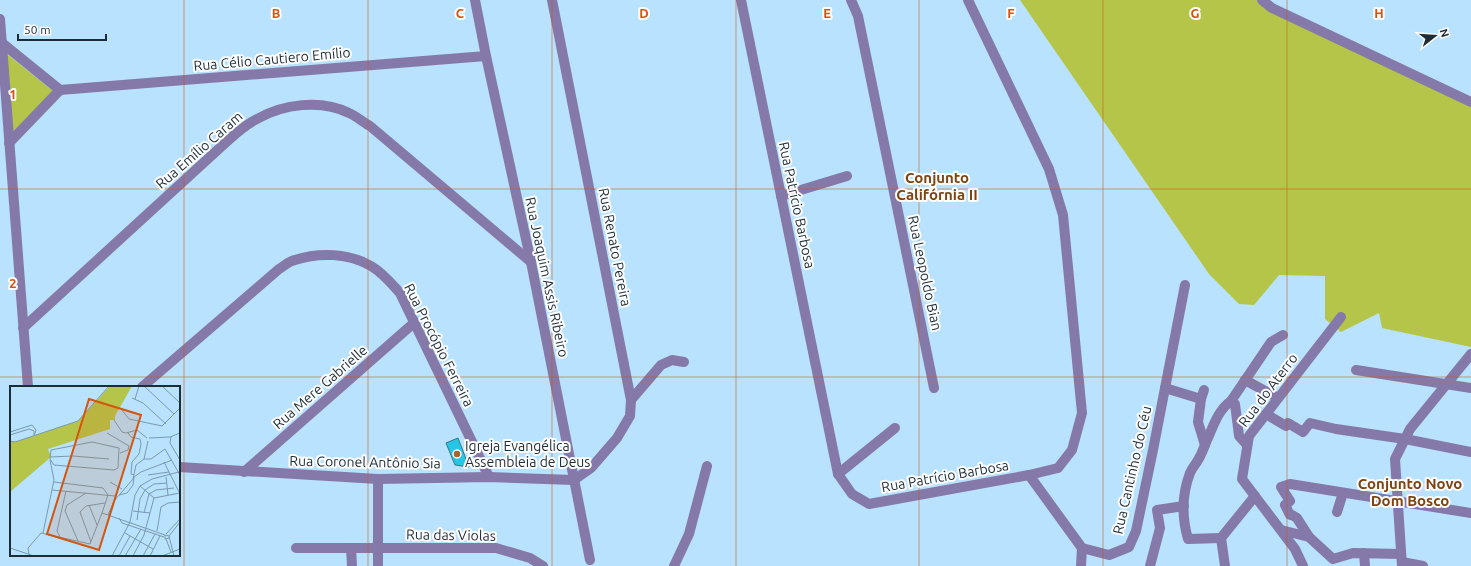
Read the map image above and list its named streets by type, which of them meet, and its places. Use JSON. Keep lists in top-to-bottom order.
{
  "streets": {
    "street": [
      "Rua Célio Cautiero Emílio",
      "Rua Emílio Caram",
      "Rua Patrício Barbosa",
      "Rua Renato Pereira",
      "Rua Leopoldo Bian",
      "Rua Joaquim Assis Ribeiro",
      "Rua Procópio Ferreira",
      "Rua Mere Gabrielle",
      "Rua do Aterro",
      "Rua Coronel Antônio Sia",
      "Rua Cantinho do Céu",
      "Rua das Violas"
    ]
  },
  "crossings": [
    ["Rua Célio Cautiero Emílio", "Rua Joaquim Assis Ribeiro"],
    ["Rua Emílio Caram", "Rua Joaquim Assis Ribeiro"],
    ["Rua Renato Pereira", "Rua Joaquim Assis Ribeiro"],
    ["Rua Renato Pereira", "Rua Coronel Antônio Sia"],
    ["Rua Joaquim Assis Ribeiro", "Rua Coronel Antônio Sia"],
    ["Rua Procópio Ferreira", "Rua Mere Gabrielle"],
    ["Rua Procópio Ferreira", "Rua Coronel Antônio Sia"],
    ["Rua Mere Gabrielle", "Rua Coronel Antônio Sia"]
  ],
  "districts": ["Conjunto Califórnia II", "Conjunto Novo Dom Bosco"],
  "places": ["Igreja Evangélica Assembleia de Deus"],
  "scale_bar": "50 m",
  "north": "right",
  "grid": {
    "columns": [
      "B",
      "C",
      "D",
      "E",
      "F",
      "G",
      "H"
    ],
    "rows": ["1", "2"]
  }
}
